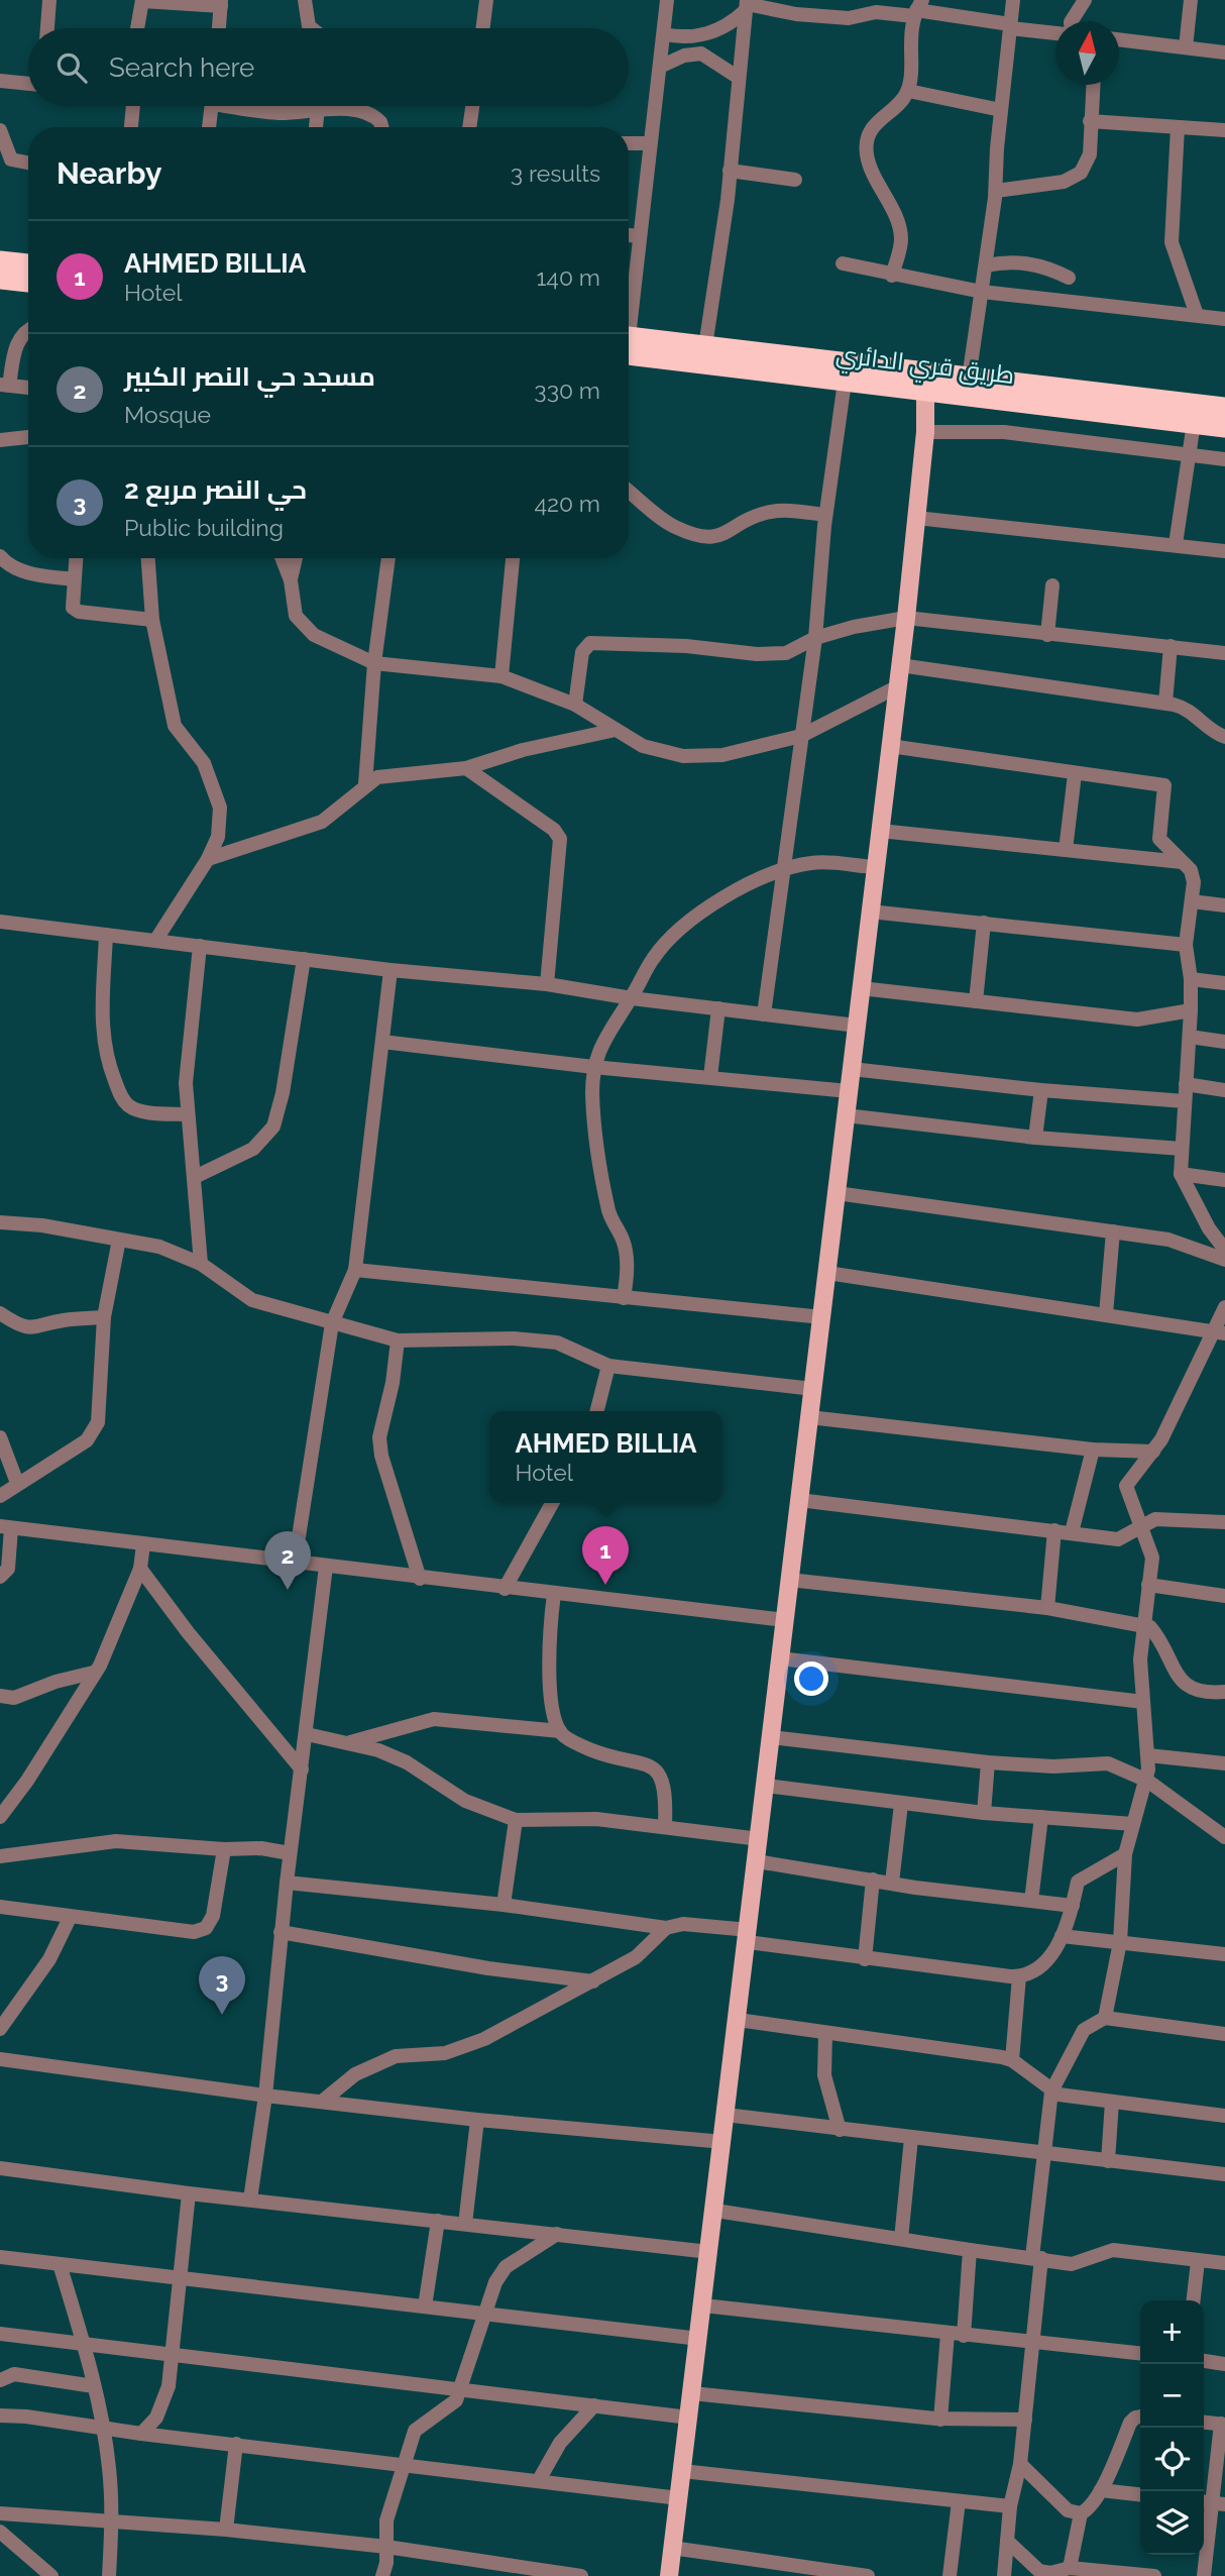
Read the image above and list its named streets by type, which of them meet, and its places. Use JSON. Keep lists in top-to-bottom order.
{
  "streets": {
    "highway": ["طريق قري الدائري"]
  },
  "north": "top",
  "page": {
    "search": "Search here",
    "heading": ["Nearby", "3 results"],
    "list": [
      {
        "mark": "1",
        "name": "AHMED BILLIA",
        "note": "Hotel",
        "value": "140 m"
      },
      {
        "mark": "2",
        "name": "مسجد حي النصر الكبير",
        "note": "Mosque",
        "value": "330 m"
      },
      {
        "mark": "3",
        "name": "حي النصر مربع 2",
        "note": "Public building",
        "value": "420 m"
      }
    ],
    "popup": ["AHMED BILLIA", "Hotel"],
    "pins": ["1", "2", "3"],
    "map_buttons": ["+", "−"]
  }
}
